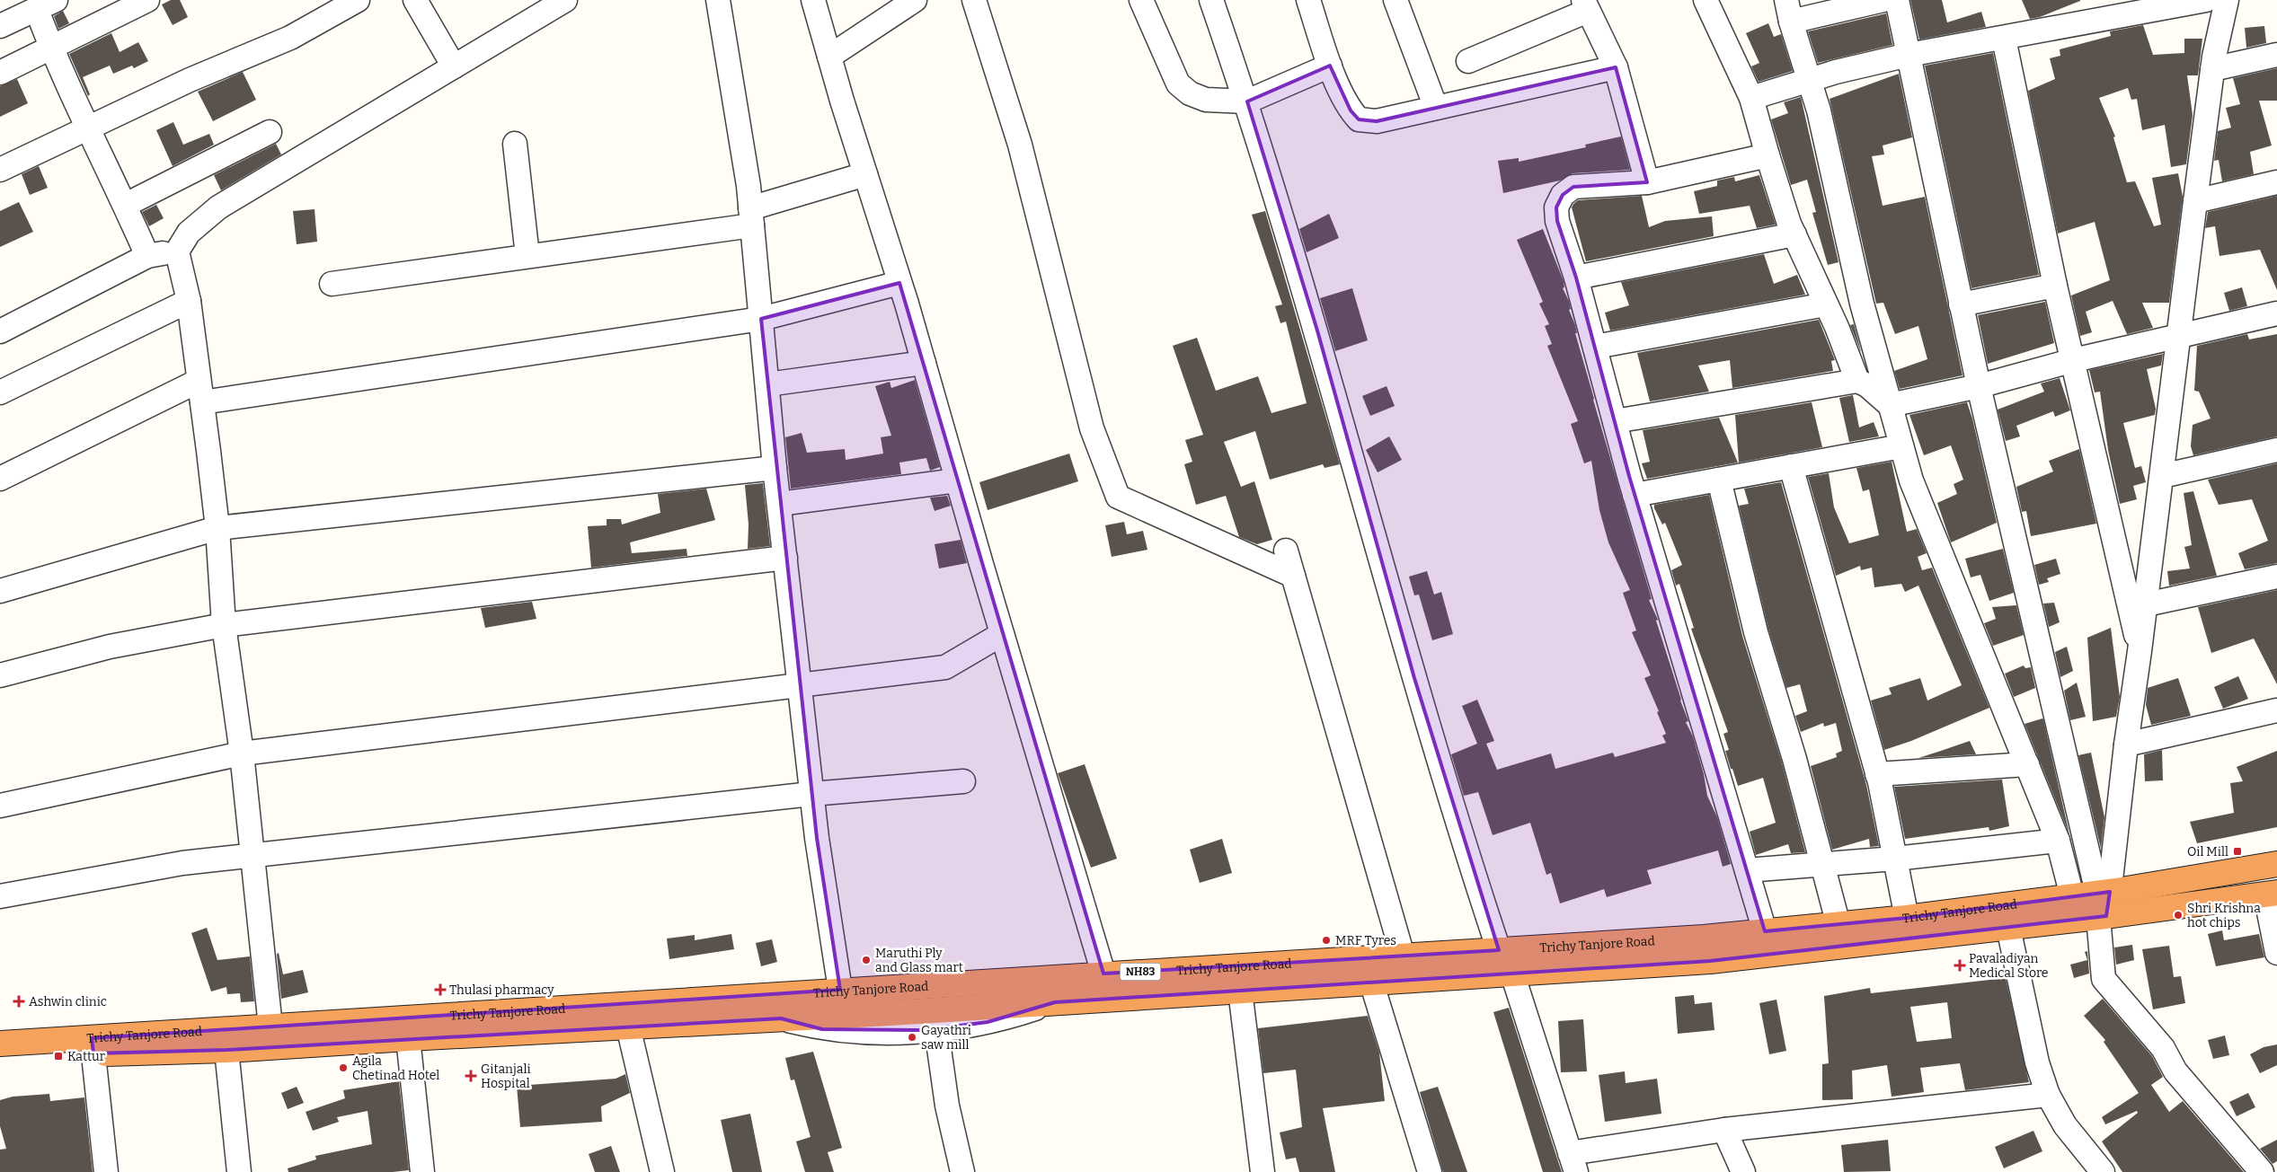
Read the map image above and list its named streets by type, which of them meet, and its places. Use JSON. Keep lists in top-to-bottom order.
{
  "streets": {
    "highway": ["Trichy Tanjore Road", "NH83"]
  },
  "places": {
    "transit": ["Oil Mill", "Kattur"],
    "other": [
      "Shri Krishna hot chips",
      "MRF Tyres",
      "Maruthi Ply and Glass mart",
      "Gayathri saw mill",
      "Agila Chetinad Hotel"
    ],
    "health": [
      "Pavaladiyan Medical Store",
      "Thulasi pharmacy",
      "Ashwin clinic",
      "Gitanjali Hospital"
    ]
  }
}
